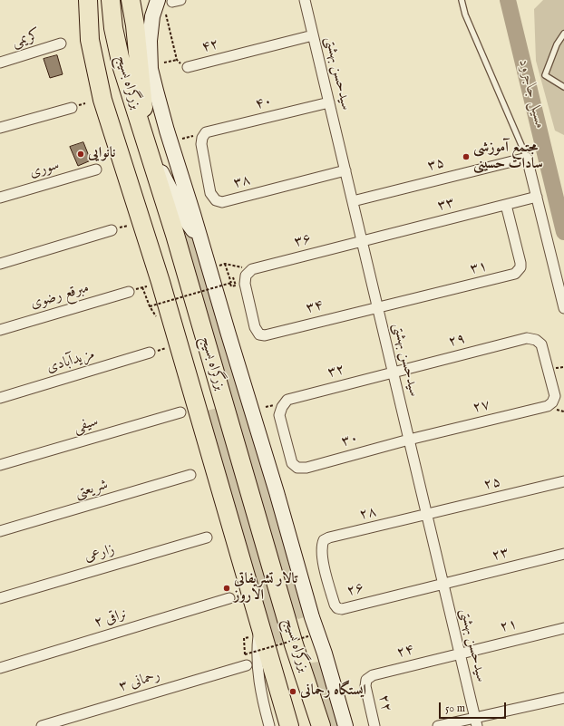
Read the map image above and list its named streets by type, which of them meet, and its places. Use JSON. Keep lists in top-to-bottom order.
{
  "streets": {
    "highway": ["بزرگراه بسیج"],
    "street": [
      "کریمی",
      "۴۲",
      "سیدحسن بهشتی",
      "۴۰",
      "۳۵",
      "سوری",
      "۳۸",
      "۳۳",
      "۳۶",
      "۳۱",
      "مبرقع رضوی",
      "۳۴",
      "۲۹",
      "مزیدآبادی",
      "۳۲",
      "۲۷",
      "سیفی",
      "۳۰",
      "۲۵",
      "شریعتی",
      "۲۸",
      "زارعی",
      "۲۳",
      "۲۶",
      "نراقی ۲",
      "۲۱",
      "۲۴",
      "رحمانی ۳",
      "۲۲"
    ]
  },
  "crossings": [
    ["۴۲", "سیدحسن بهشتی"],
    ["سیدحسن بهشتی", "۴۰"],
    ["سیدحسن بهشتی", "۳۵"],
    ["سیدحسن بهشتی", "۳۸"],
    ["سیدحسن بهشتی", "۳۳"],
    ["سیدحسن بهشتی", "۳۶"],
    ["سیدحسن بهشتی", "۳۱"],
    ["سیدحسن بهشتی", "۳۴"],
    ["سیدحسن بهشتی", "۲۹"],
    ["سیدحسن بهشتی", "۳۲"],
    ["سیدحسن بهشتی", "۲۷"],
    ["سیدحسن بهشتی", "۳۰"],
    ["سیدحسن بهشتی", "۲۵"],
    ["سیدحسن بهشتی", "۲۸"],
    ["سیدحسن بهشتی", "۲۳"],
    ["سیدحسن بهشتی", "۲۶"],
    ["سیدحسن بهشتی", "۲۱"],
    ["سیدحسن بهشتی", "۲۴"],
    ["۴۰", "۳۸"],
    ["۳۳", "۳۶"],
    ["۳۳", "۳۱"],
    ["۳۶", "۳۴"],
    ["۳۱", "۳۴"],
    ["۲۹", "۳۲"],
    ["۲۹", "۲۷"],
    ["۳۲", "۳۰"],
    ["۲۷", "۳۰"],
    ["۲۵", "۲۸"],
    ["۲۸", "۲۶"],
    ["۲۳", "۲۶"],
    ["۲۱", "۲۴"],
    ["۲۴", "۲۲"]
  ],
  "water": ["مسیل جاجرود"],
  "places": [
    "نانوایی",
    "مجتمع آموزشی سادات حسینی",
    "تالار تشریفاتی الاروز",
    "ایستگاه رحمانی"
  ],
  "scale_bar": "50 m"
}
